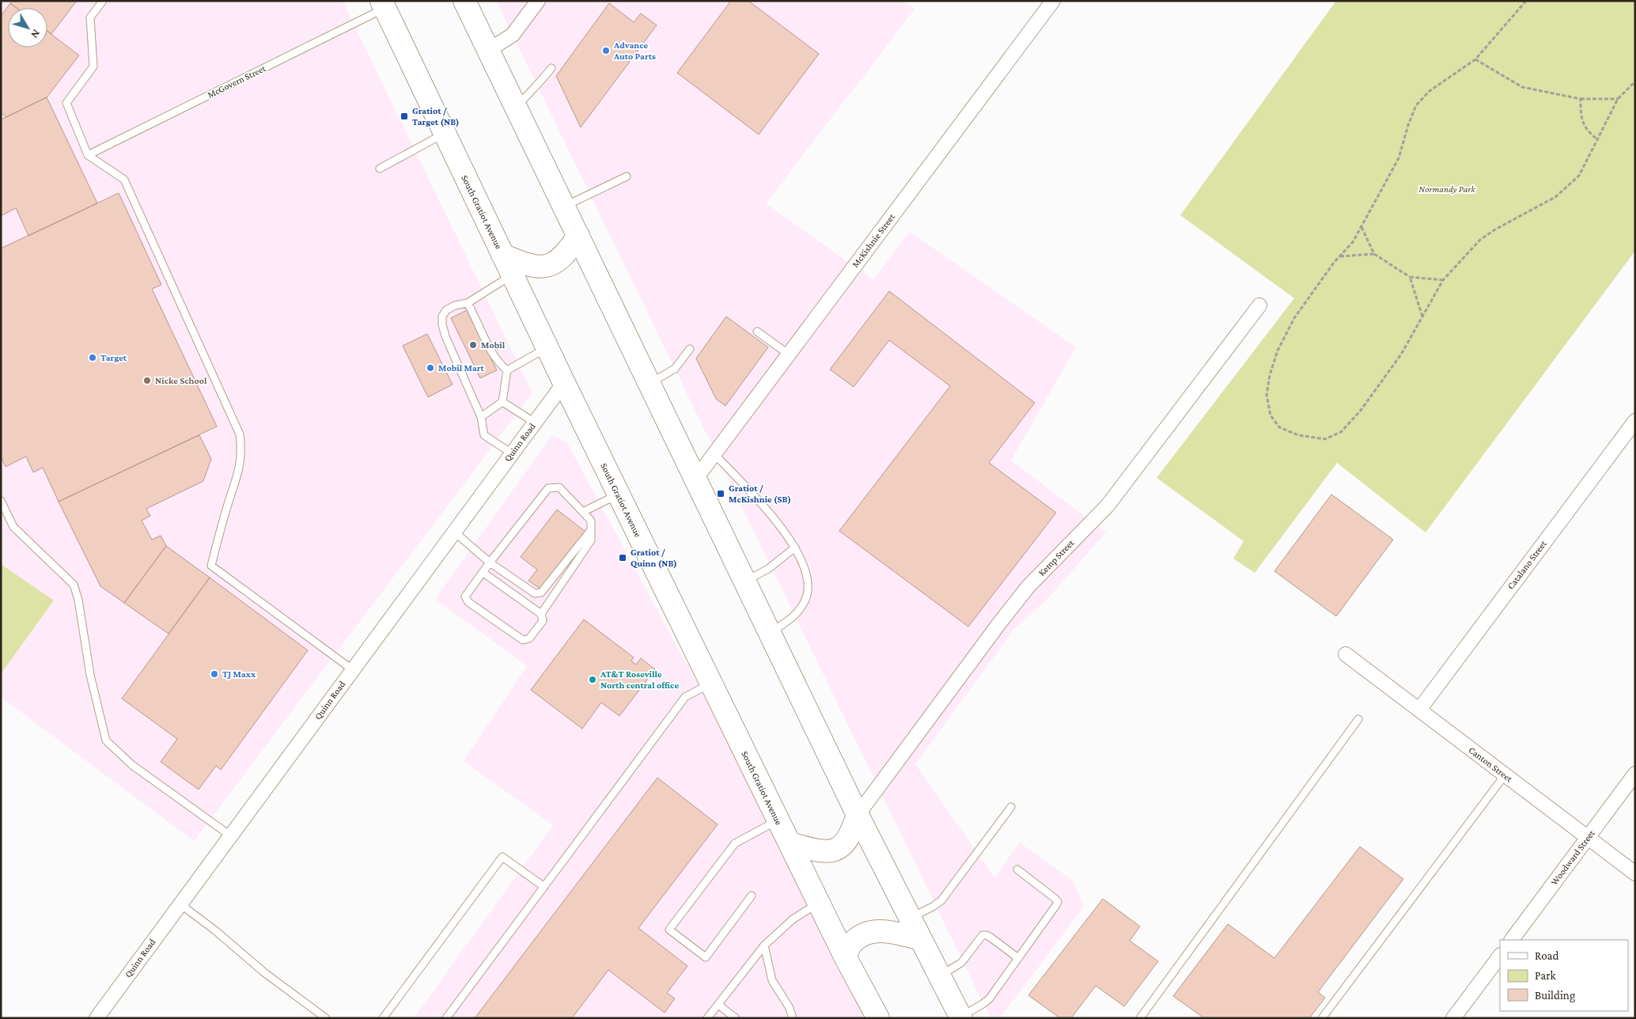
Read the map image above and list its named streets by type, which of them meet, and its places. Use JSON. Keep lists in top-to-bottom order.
{
  "streets": {
    "main road": ["South Gratiot Avenue"],
    "street": [
      "McKishnie Street",
      "Quinn Road",
      "Kemp Street",
      "Catalano Street",
      "Canton Street",
      "Woodward Street"
    ],
    "lane": ["McGovern Street"]
  },
  "crossings": [
    ["McGovern Street", "South Gratiot Avenue"],
    ["South Gratiot Avenue", "Quinn Road"],
    ["Catalano Street", "Canton Street"],
    ["Canton Street", "Woodward Street"]
  ],
  "parks": ["Normandy Park"],
  "places": {
    "other": [
      "Advance Auto Parts",
      "Mobil",
      "Target",
      "Mobil Mart",
      "Nicke School",
      "TJ Maxx",
      "AT&T Roseville North central office"
    ],
    "transit": ["Gratiot / Target (NB)", "Gratiot / McKishnie (SB)", "Gratiot / Quinn (NB)"]
  },
  "legend": ["Road", "Park", "Building"],
  "north": "bottom right"
}
